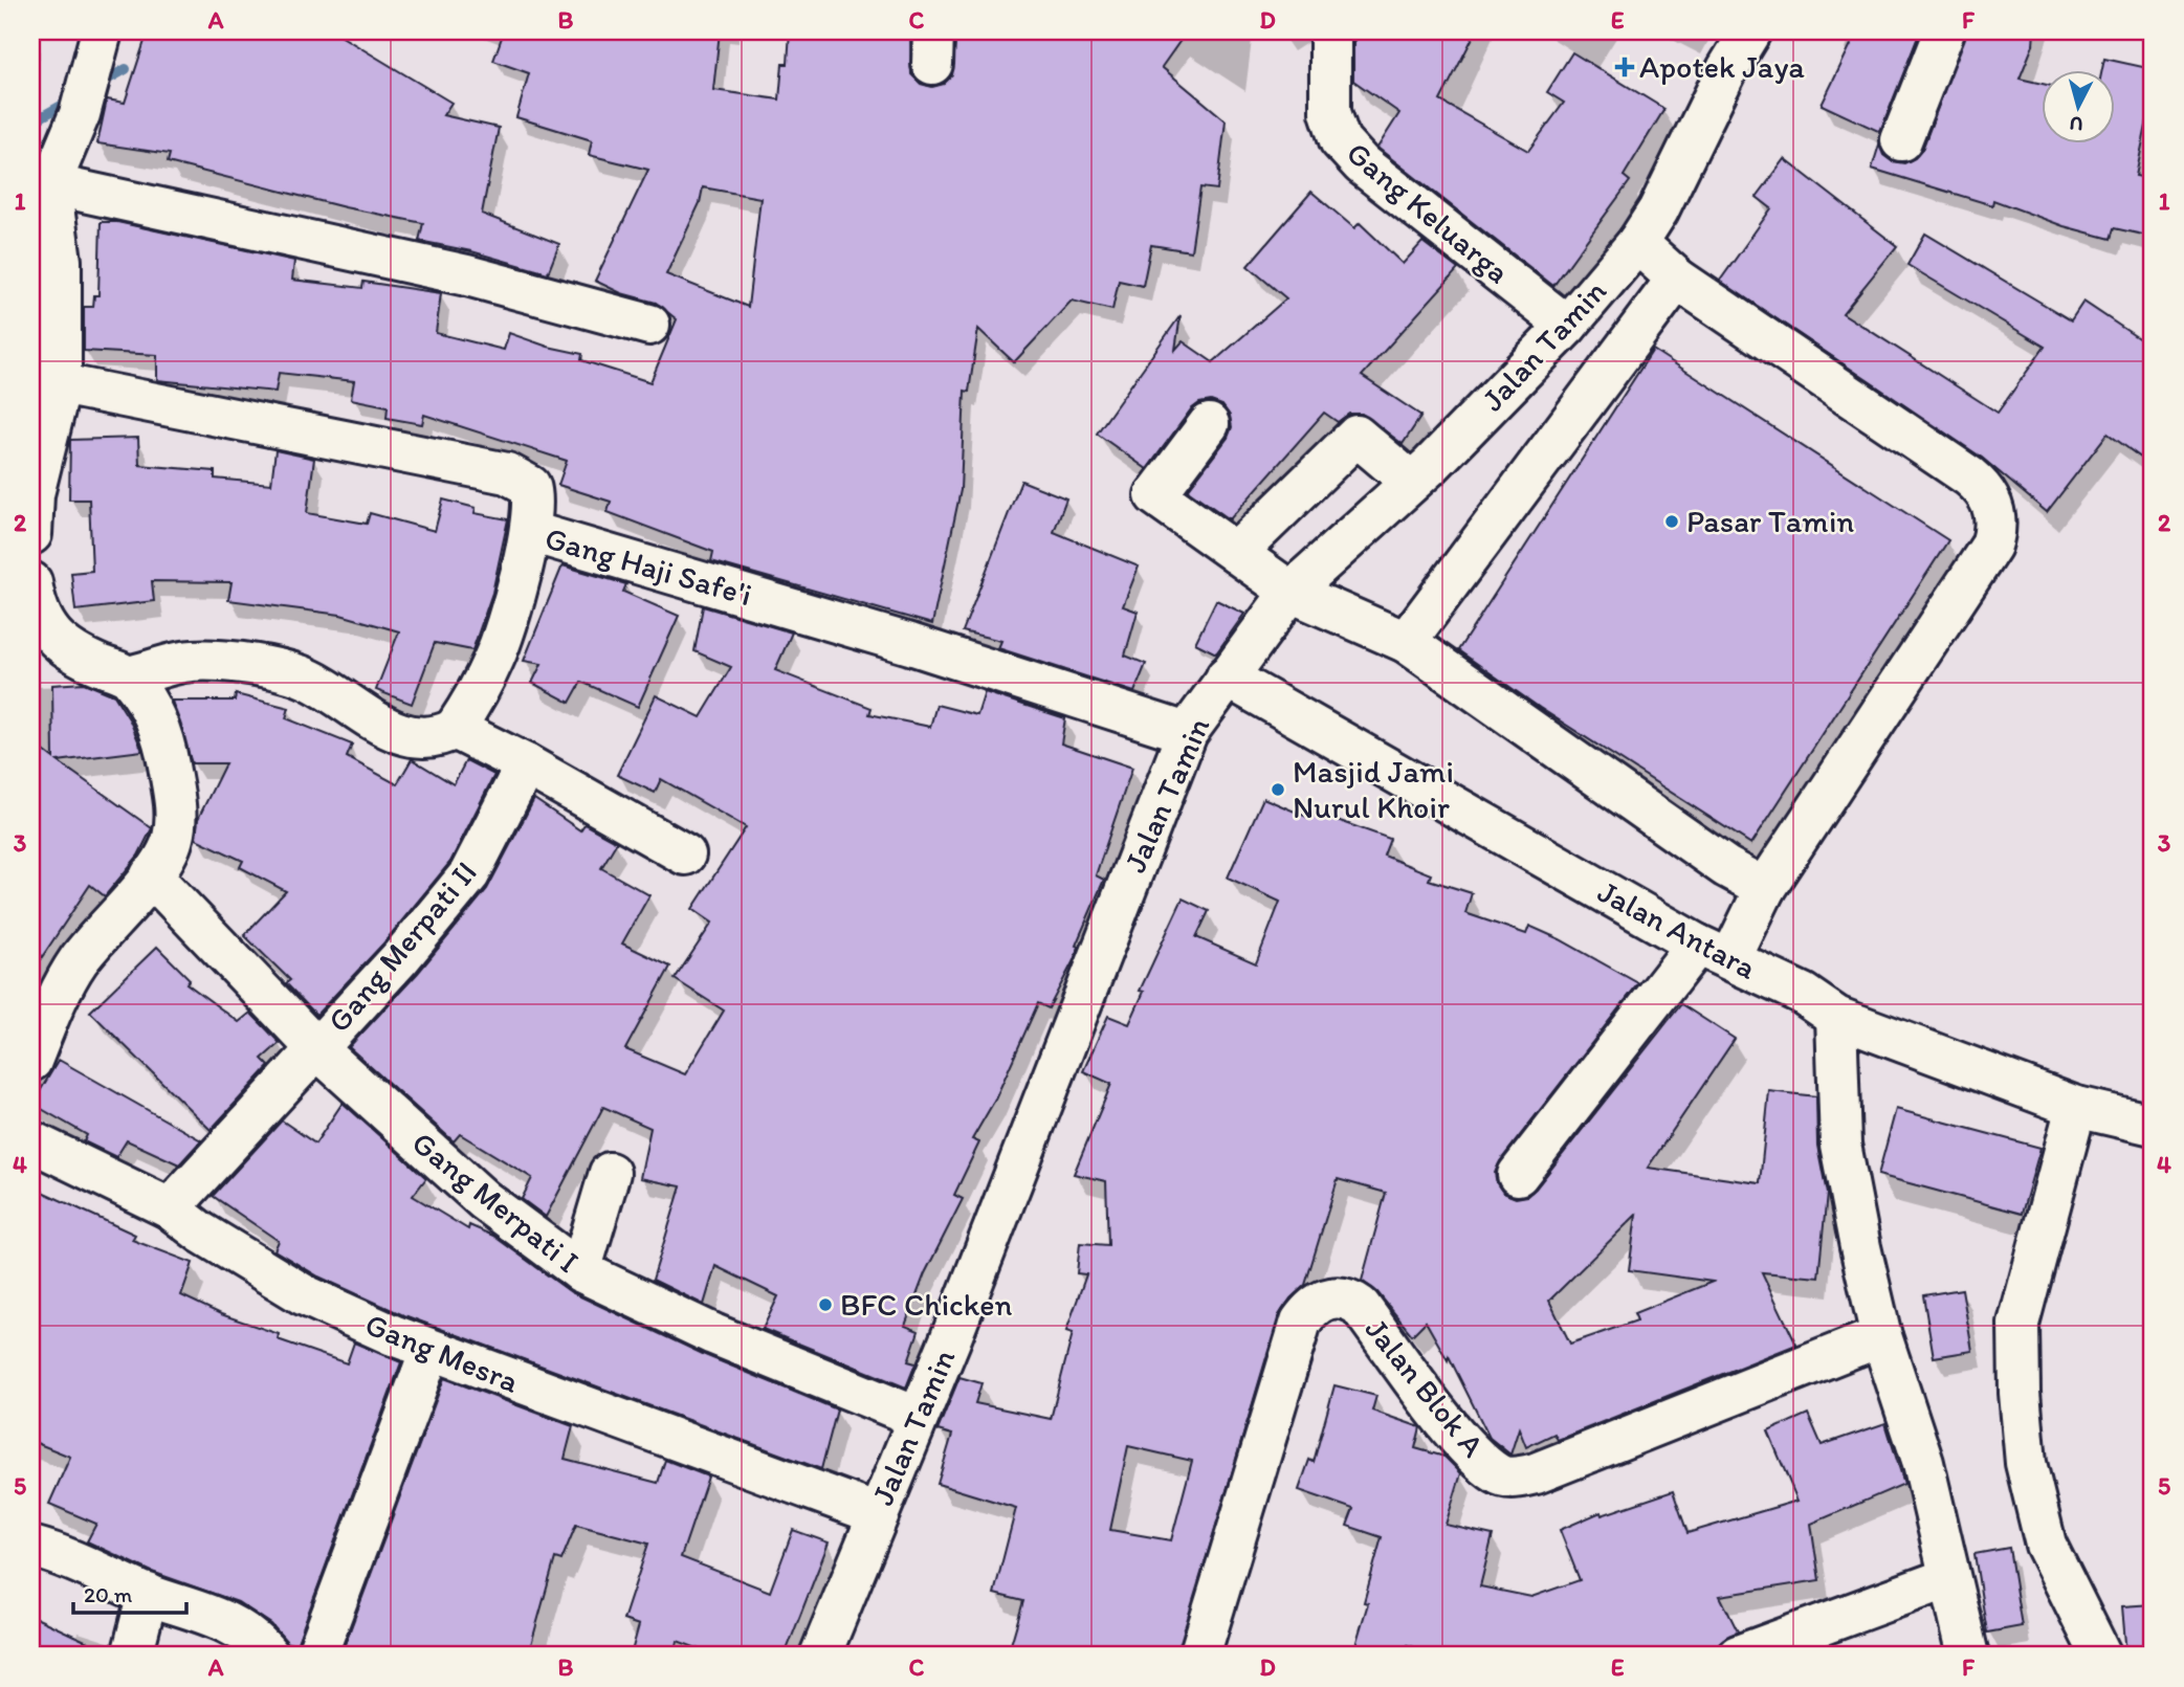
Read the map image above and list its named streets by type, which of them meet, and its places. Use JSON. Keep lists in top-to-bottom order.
{
  "streets": {
    "street": [
      "Gang Keluarga",
      "Jalan Tamin",
      "Gang Haji Safe'i",
      "Jalan Antara",
      "Gang Merpati II",
      "Gang Merpati I",
      "Gang Mesra",
      "Jalan Blok A"
    ]
  },
  "crossings": [
    ["Gang Keluarga", "Jalan Tamin"],
    ["Jalan Tamin", "Gang Haji Safe'i"],
    ["Jalan Tamin", "Jalan Antara"],
    ["Jalan Tamin", "Gang Merpati I"],
    ["Jalan Tamin", "Gang Mesra"],
    ["Gang Merpati II", "Gang Merpati I"],
    ["Gang Merpati II", "Gang Mesra"]
  ],
  "places": {
    "health": ["Apotek Jaya"],
    "other": ["Pasar Tamin", "Masjid Jami Nurul Khoir", "BFC Chicken"]
  },
  "scale_bar": "20 m",
  "north": "bottom",
  "grid": {
    "columns": [
      "A",
      "B",
      "C",
      "D",
      "E",
      "F"
    ],
    "rows": [
      "1",
      "2",
      "3",
      "4",
      "5"
    ]
  }
}
